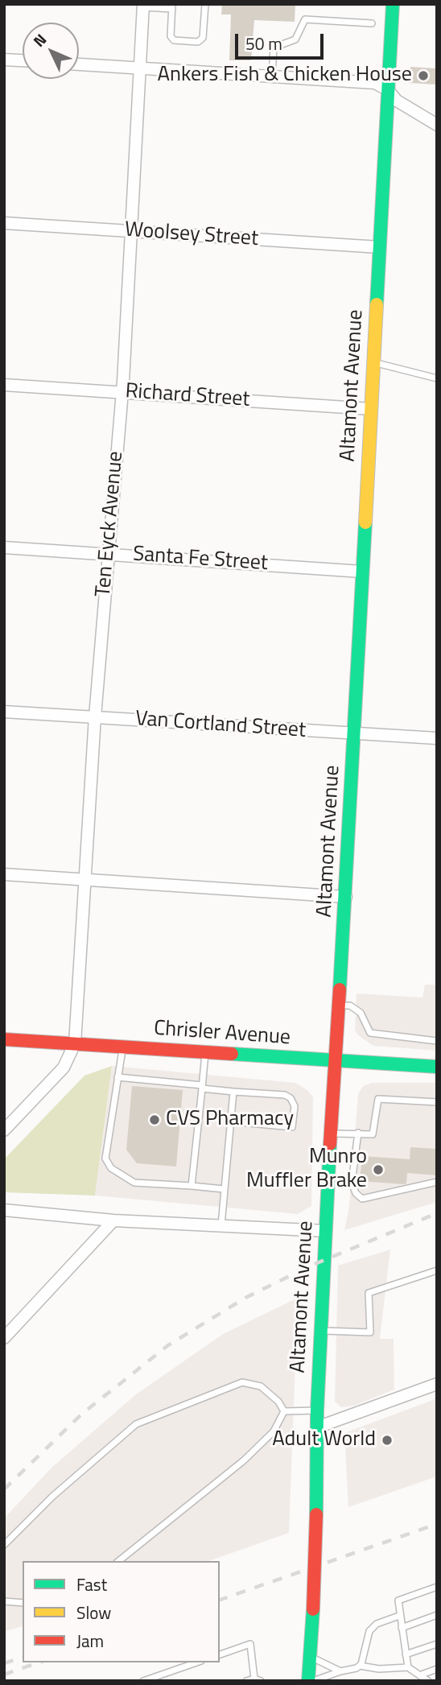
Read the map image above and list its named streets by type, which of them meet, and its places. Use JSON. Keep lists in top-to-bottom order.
{
  "streets": {
    "main road": ["Altamont Avenue", "Chrisler Avenue"],
    "street": [
      "Woolsey Street",
      "Richard Street",
      "Ten Eyck Avenue",
      "Santa Fe Street",
      "Van Cortland Street"
    ]
  },
  "crossings": [
    ["Woolsey Street", "Altamont Avenue"],
    ["Woolsey Street", "Ten Eyck Avenue"],
    ["Altamont Avenue", "Richard Street"],
    ["Altamont Avenue", "Santa Fe Street"],
    ["Altamont Avenue", "Van Cortland Street"],
    ["Altamont Avenue", "Chrisler Avenue"],
    ["Richard Street", "Ten Eyck Avenue"],
    ["Ten Eyck Avenue", "Santa Fe Street"],
    ["Ten Eyck Avenue", "Van Cortland Street"],
    ["Ten Eyck Avenue", "Chrisler Avenue"]
  ],
  "places": [
    "Ankers Fish & Chicken House",
    "CVS Pharmacy",
    "Munro Muffler Brake",
    "Adult World"
  ],
  "legend": ["Fast", "Slow", "Jam"],
  "scale_bar": "50 m",
  "north": "top left"
}
